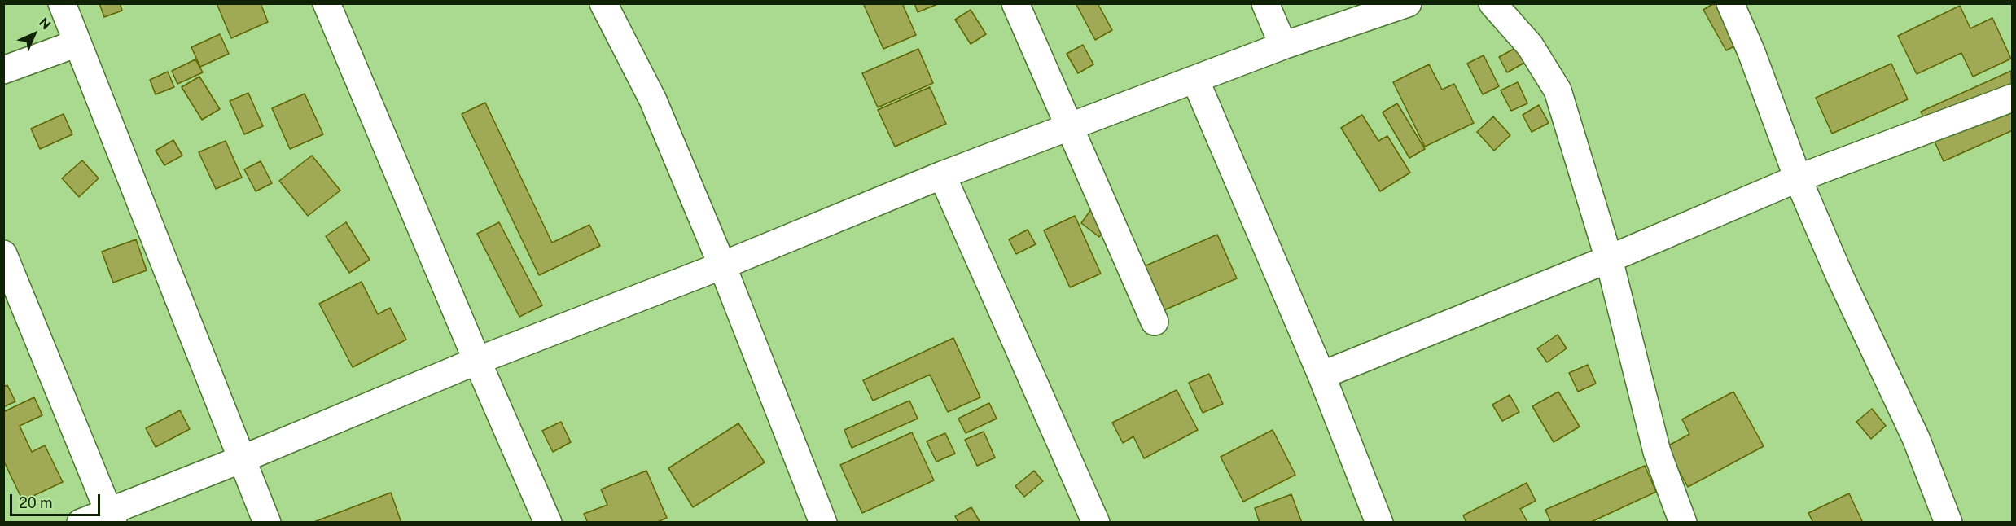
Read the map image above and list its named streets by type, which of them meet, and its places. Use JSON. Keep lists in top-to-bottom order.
{
  "scale_bar": "20 m",
  "north": "top right"
}
